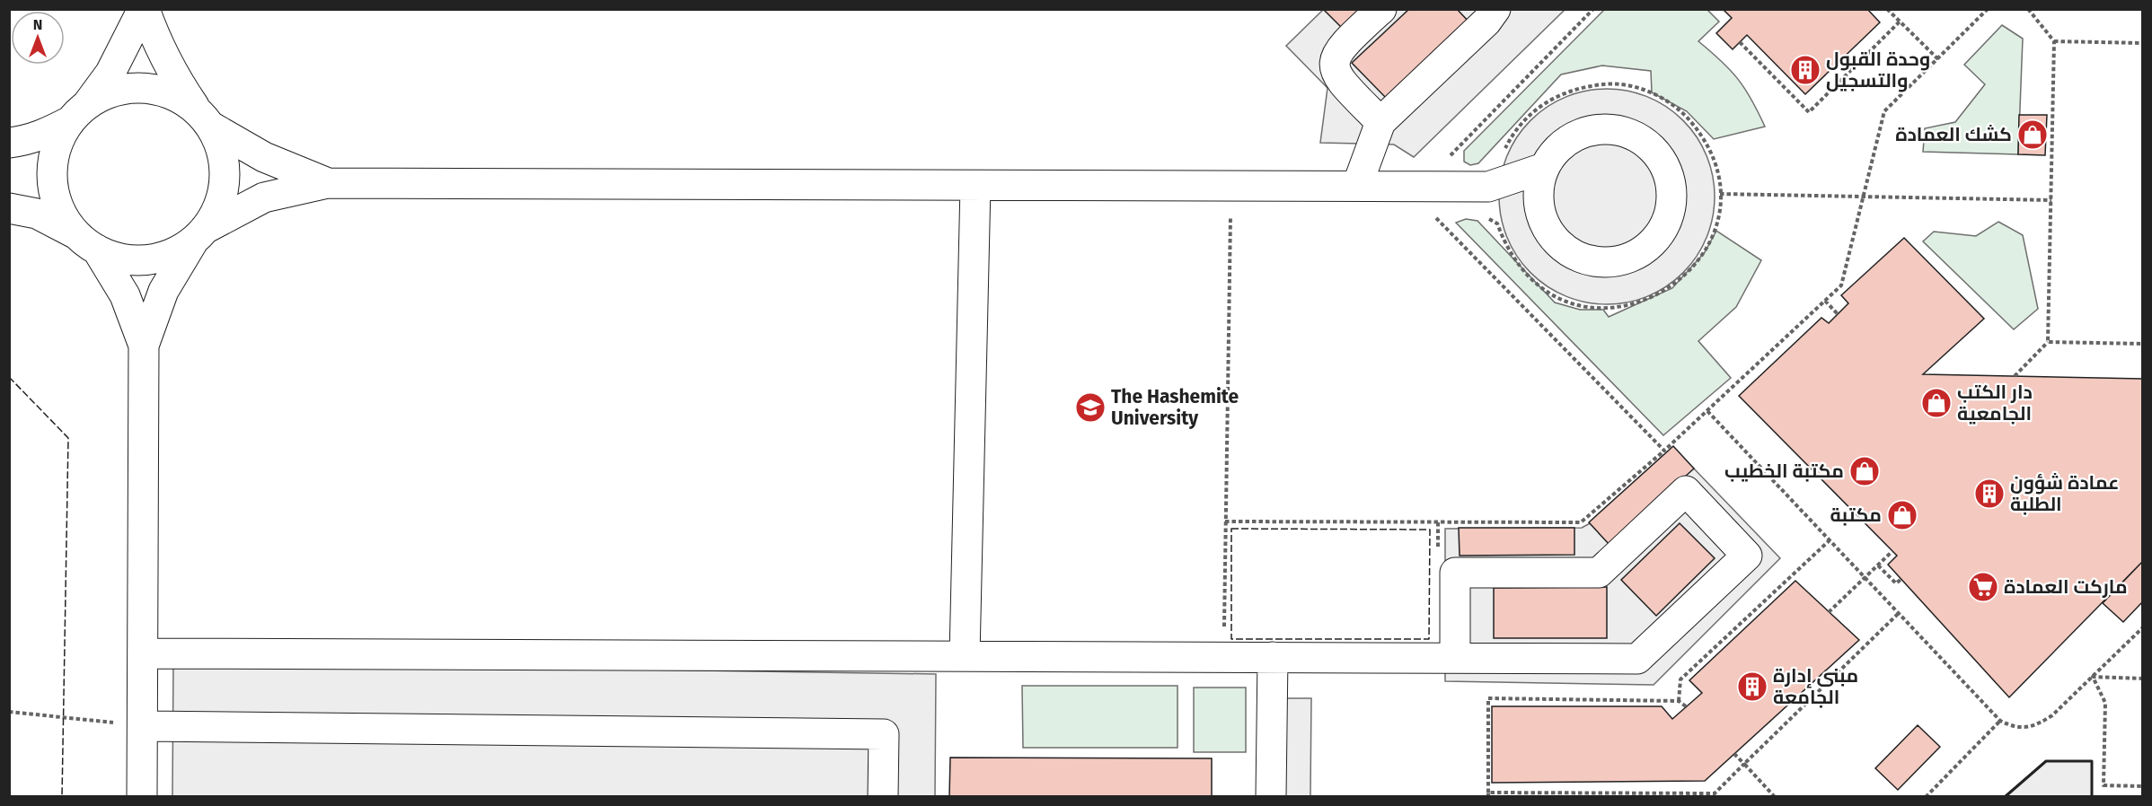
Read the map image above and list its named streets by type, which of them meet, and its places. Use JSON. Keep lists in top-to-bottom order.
{
  "places": {
    "building": ["وحدة القبول والتسجيل", "عمادة شؤون الطلبة", "مبنى إدارة الجامعة"],
    "shop": [
      "كشك العمادة",
      "دار الكتب الجامعية",
      "مكتبة الخطيب",
      "مكتبة"
    ],
    "school or university": ["The Hashemite University"],
    "supermarket": ["ماركت العمادة"]
  },
  "north": "top"
}
